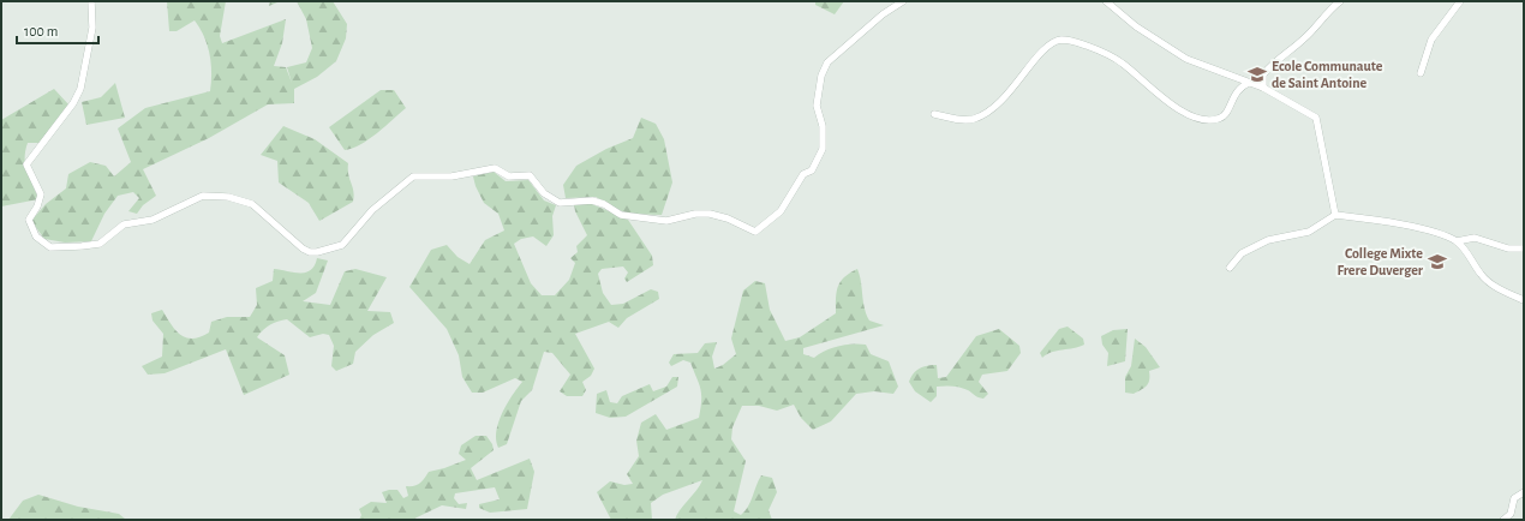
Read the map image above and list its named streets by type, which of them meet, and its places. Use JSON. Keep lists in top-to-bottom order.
{
  "places": {
    "school or university": ["Ecole Communaute de Saint Antoine", "College Mixte Frere Duverger"]
  },
  "scale_bar": "100 m"
}
